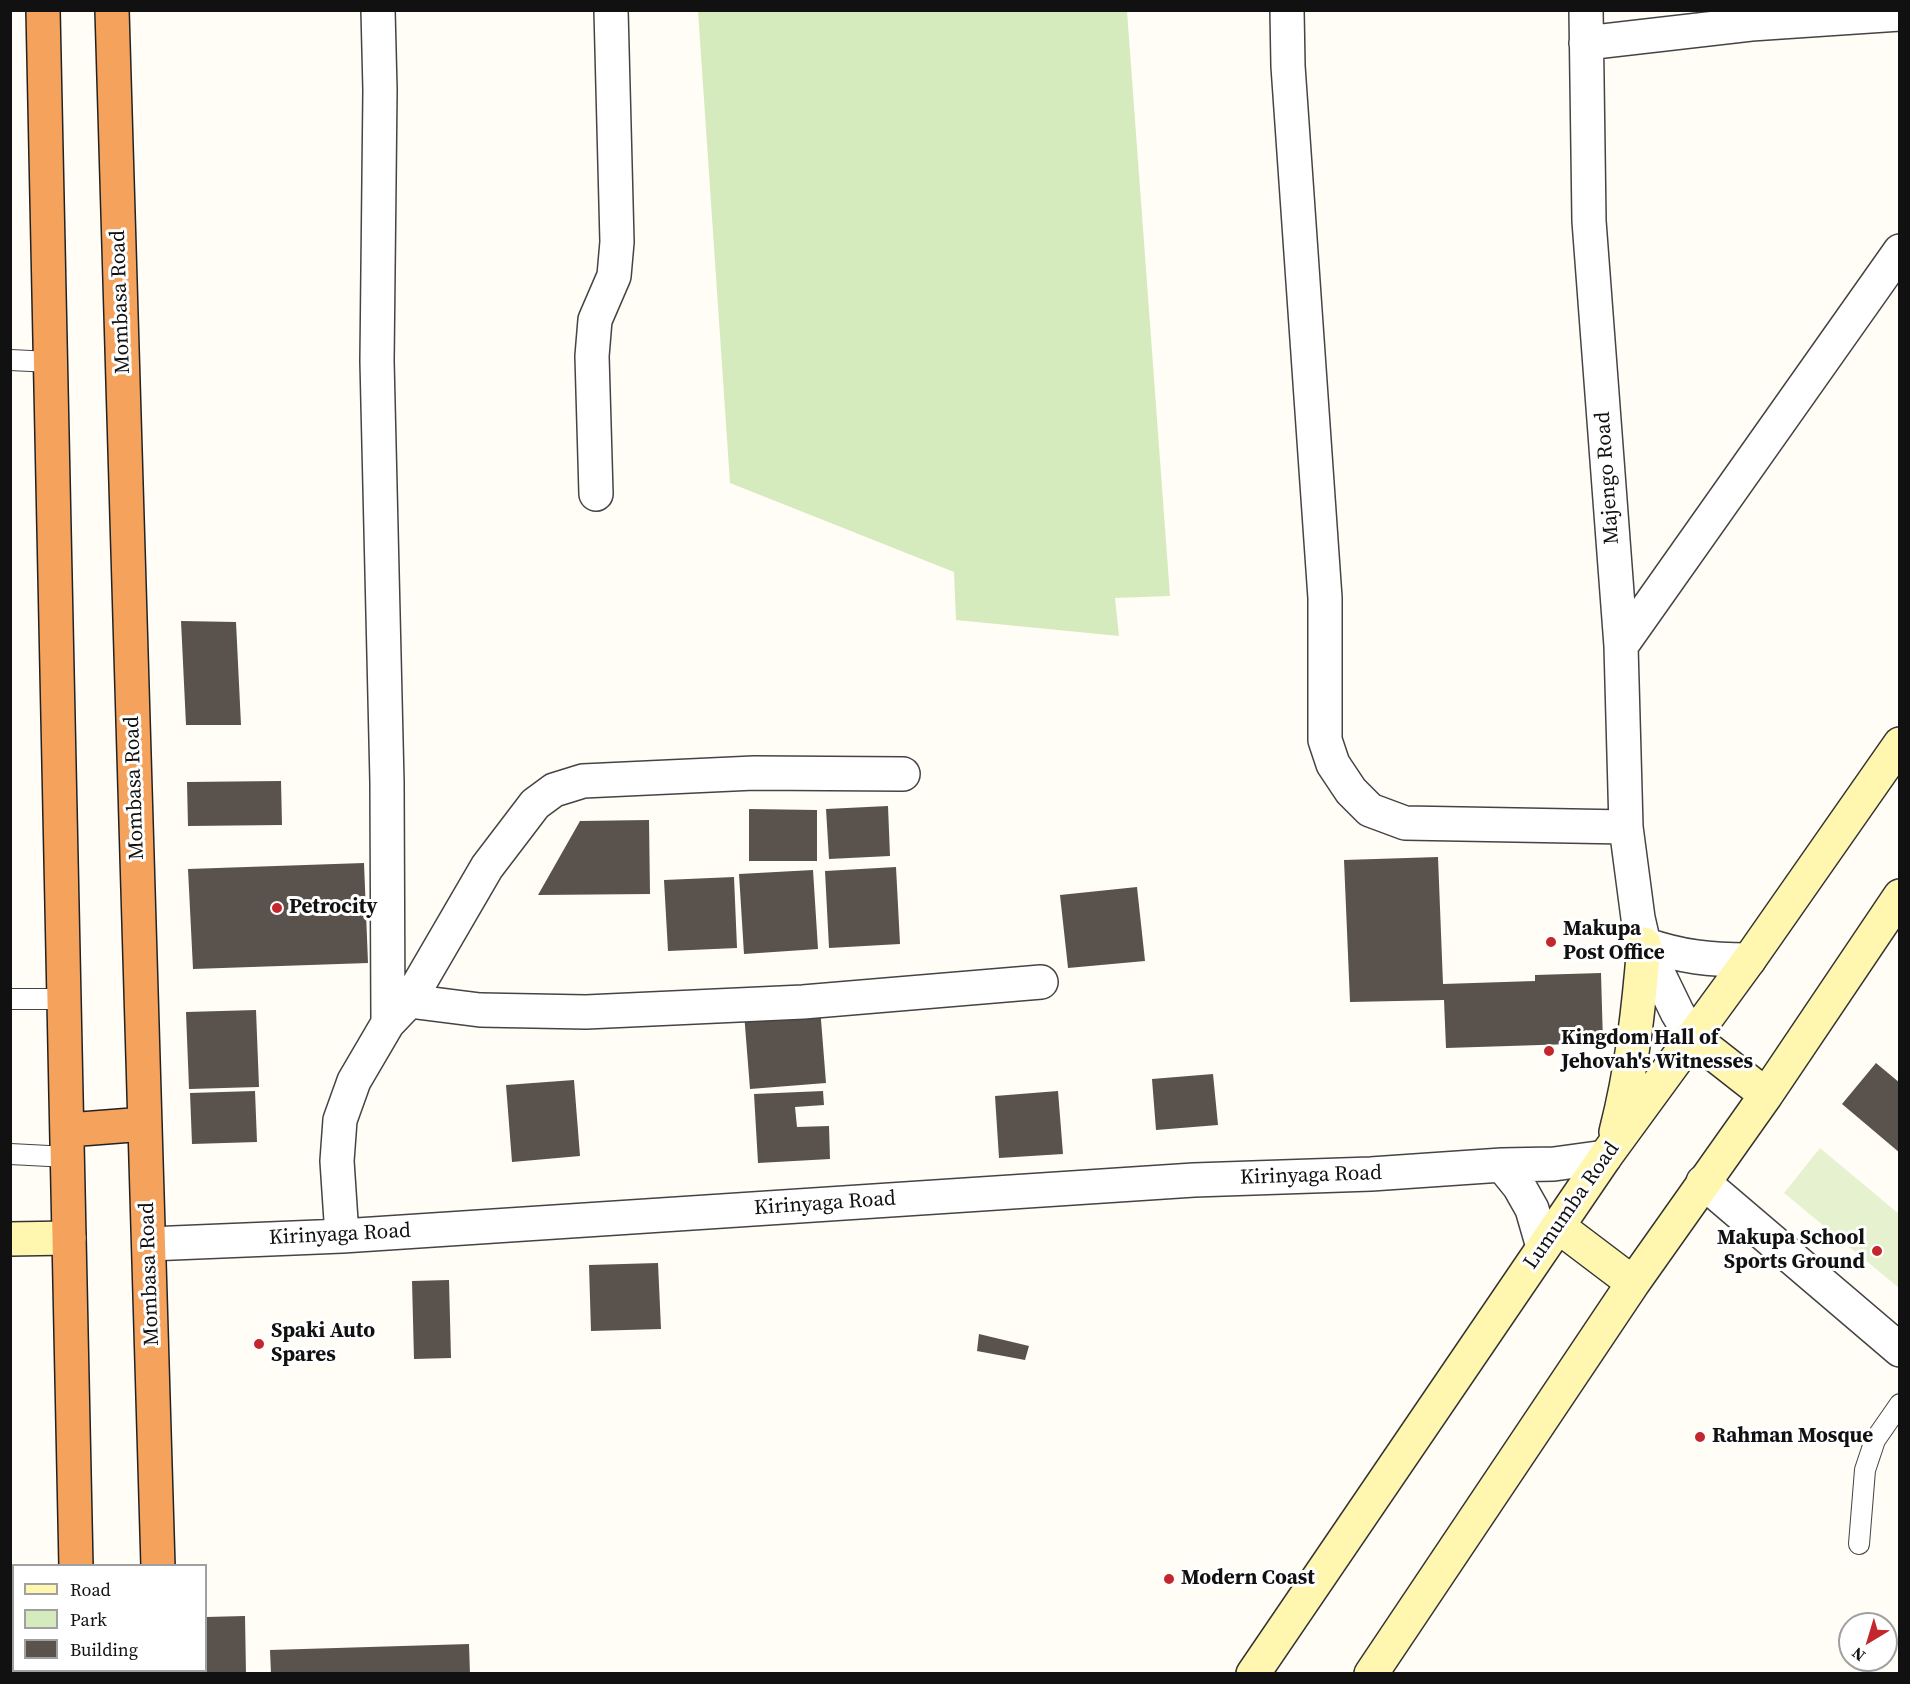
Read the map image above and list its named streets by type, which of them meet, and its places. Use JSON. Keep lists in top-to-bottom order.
{
  "streets": {
    "highway": ["Mombasa Road"],
    "main road": ["Lumumba Road"],
    "street": ["Majengo Road", "Kirinyaga Road"]
  },
  "crossings": [
    ["Mombasa Road", "Kirinyaga Road"],
    ["Majengo Road", "Lumumba Road"],
    ["Kirinyaga Road", "Lumumba Road"]
  ],
  "places": [
    "Petrocity",
    "Makupa Post Office",
    "Kingdom Hall of Jehovah's Witnesses",
    "Makupa School Sports Ground",
    "Spaki Auto Spares",
    "Rahman Mosque",
    "Modern Coast"
  ],
  "legend": ["Road", "Park", "Building"],
  "north": "bottom left"
}
